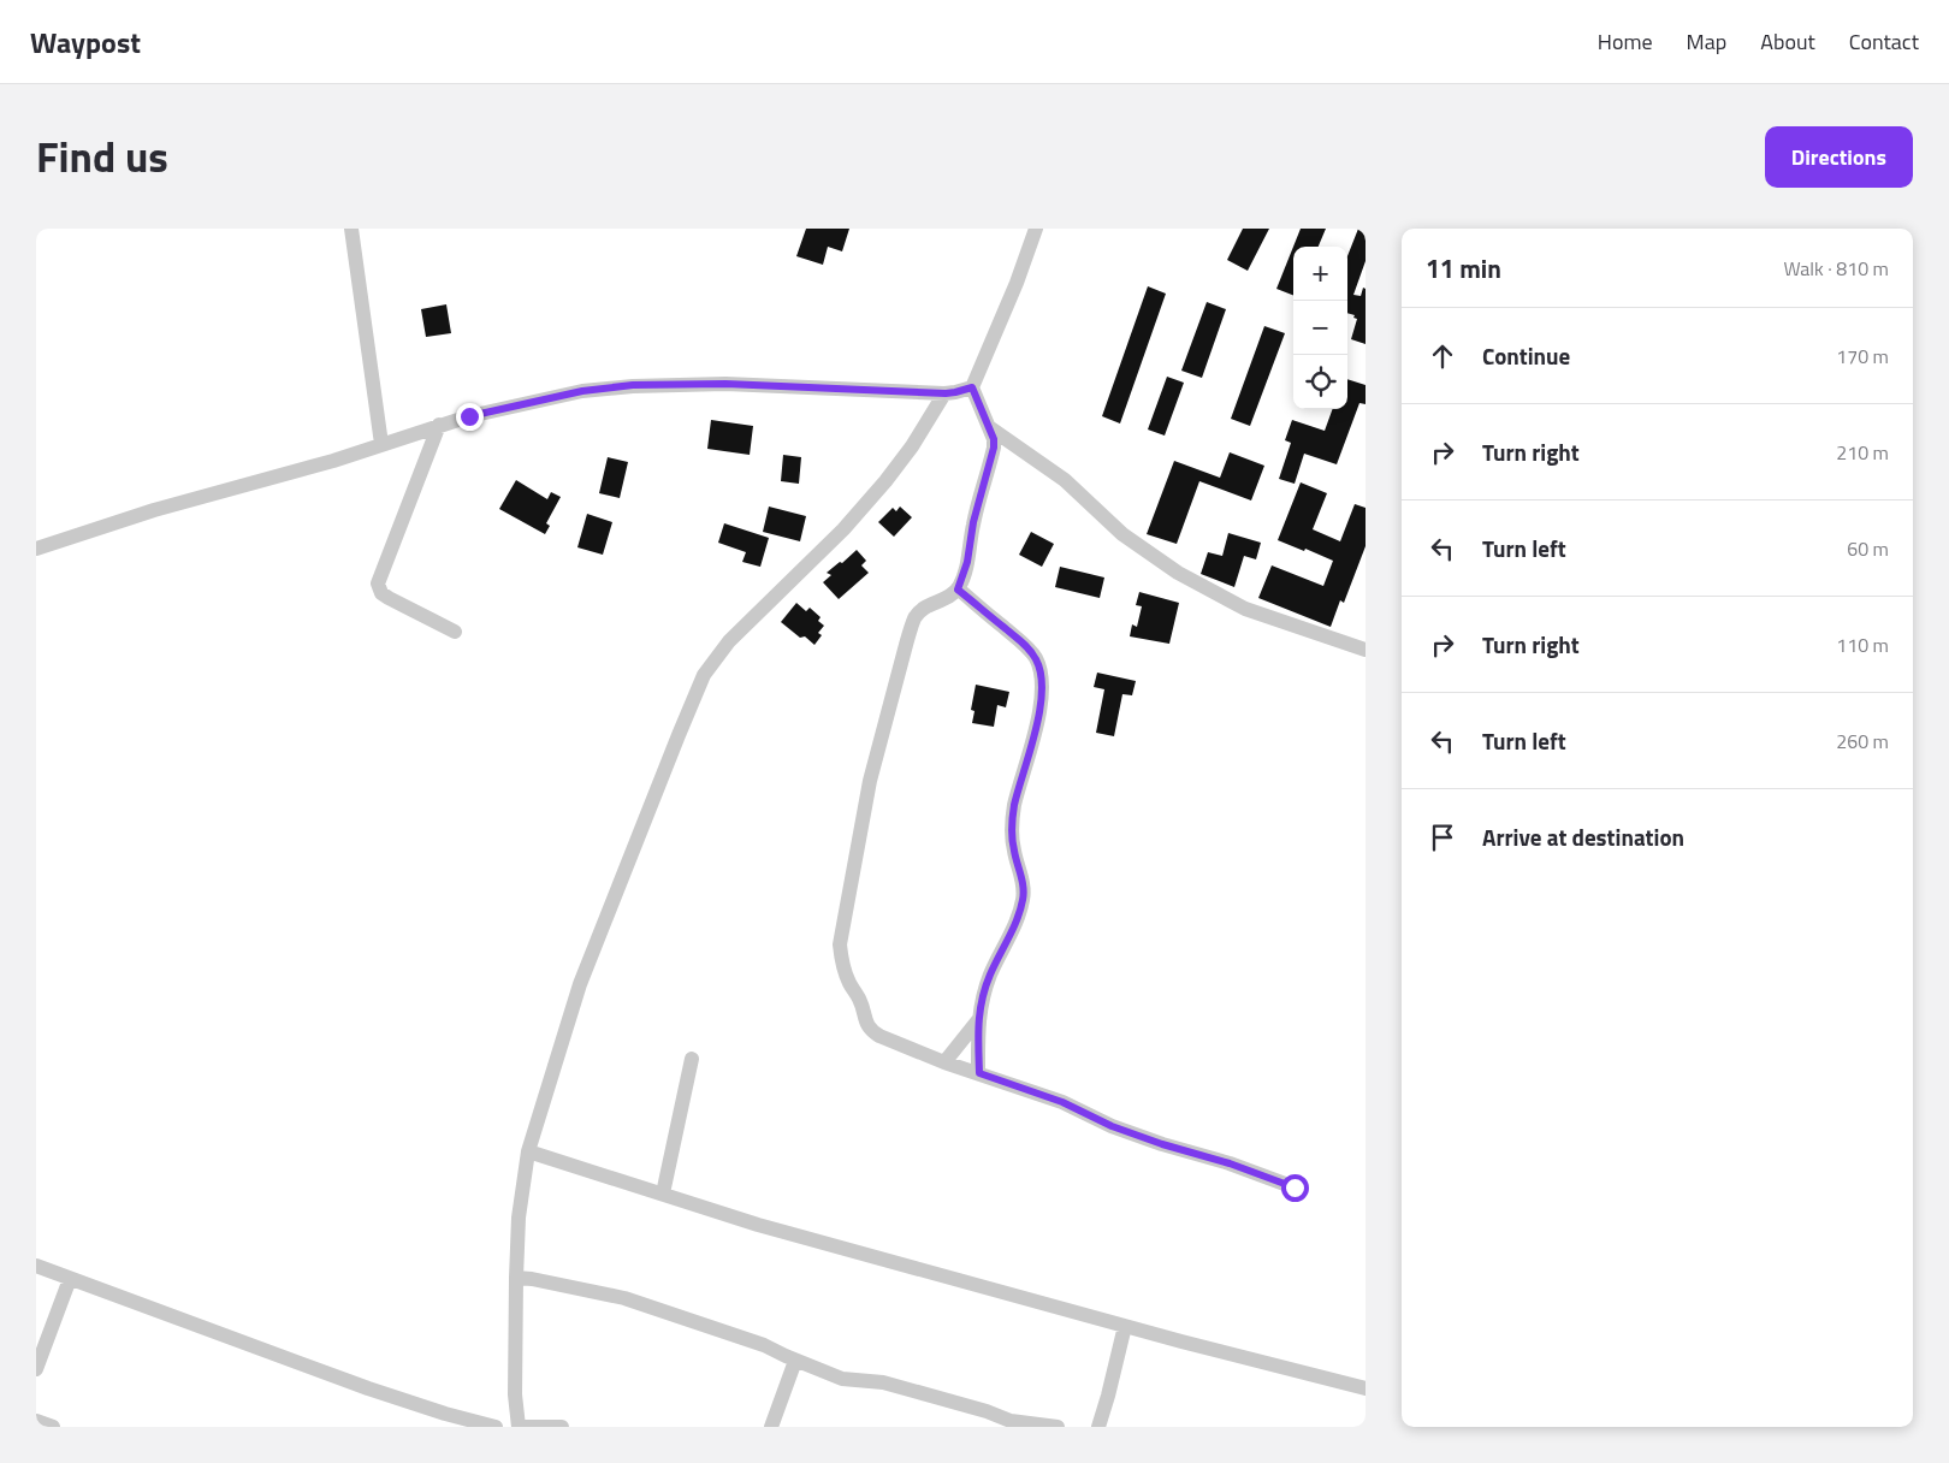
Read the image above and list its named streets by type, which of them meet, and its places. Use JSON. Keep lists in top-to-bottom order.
{
  "page": {
    "header": "Waypost",
    "nav": [
      "Home",
      "Map",
      "About",
      "Contact"
    ],
    "title": "Find us",
    "buttons": "Directions",
    "heading": ["11 min", "Walk · 810 m"],
    "map_buttons": ["+", "−"],
    "list": [
      ["Continue", "170 m"],
      ["Turn right", "210 m"],
      ["Turn left", "60 m"],
      ["Turn right", "110 m"],
      ["Turn left", "260 m"],
      "Arrive at destination"
    ]
  }
}
